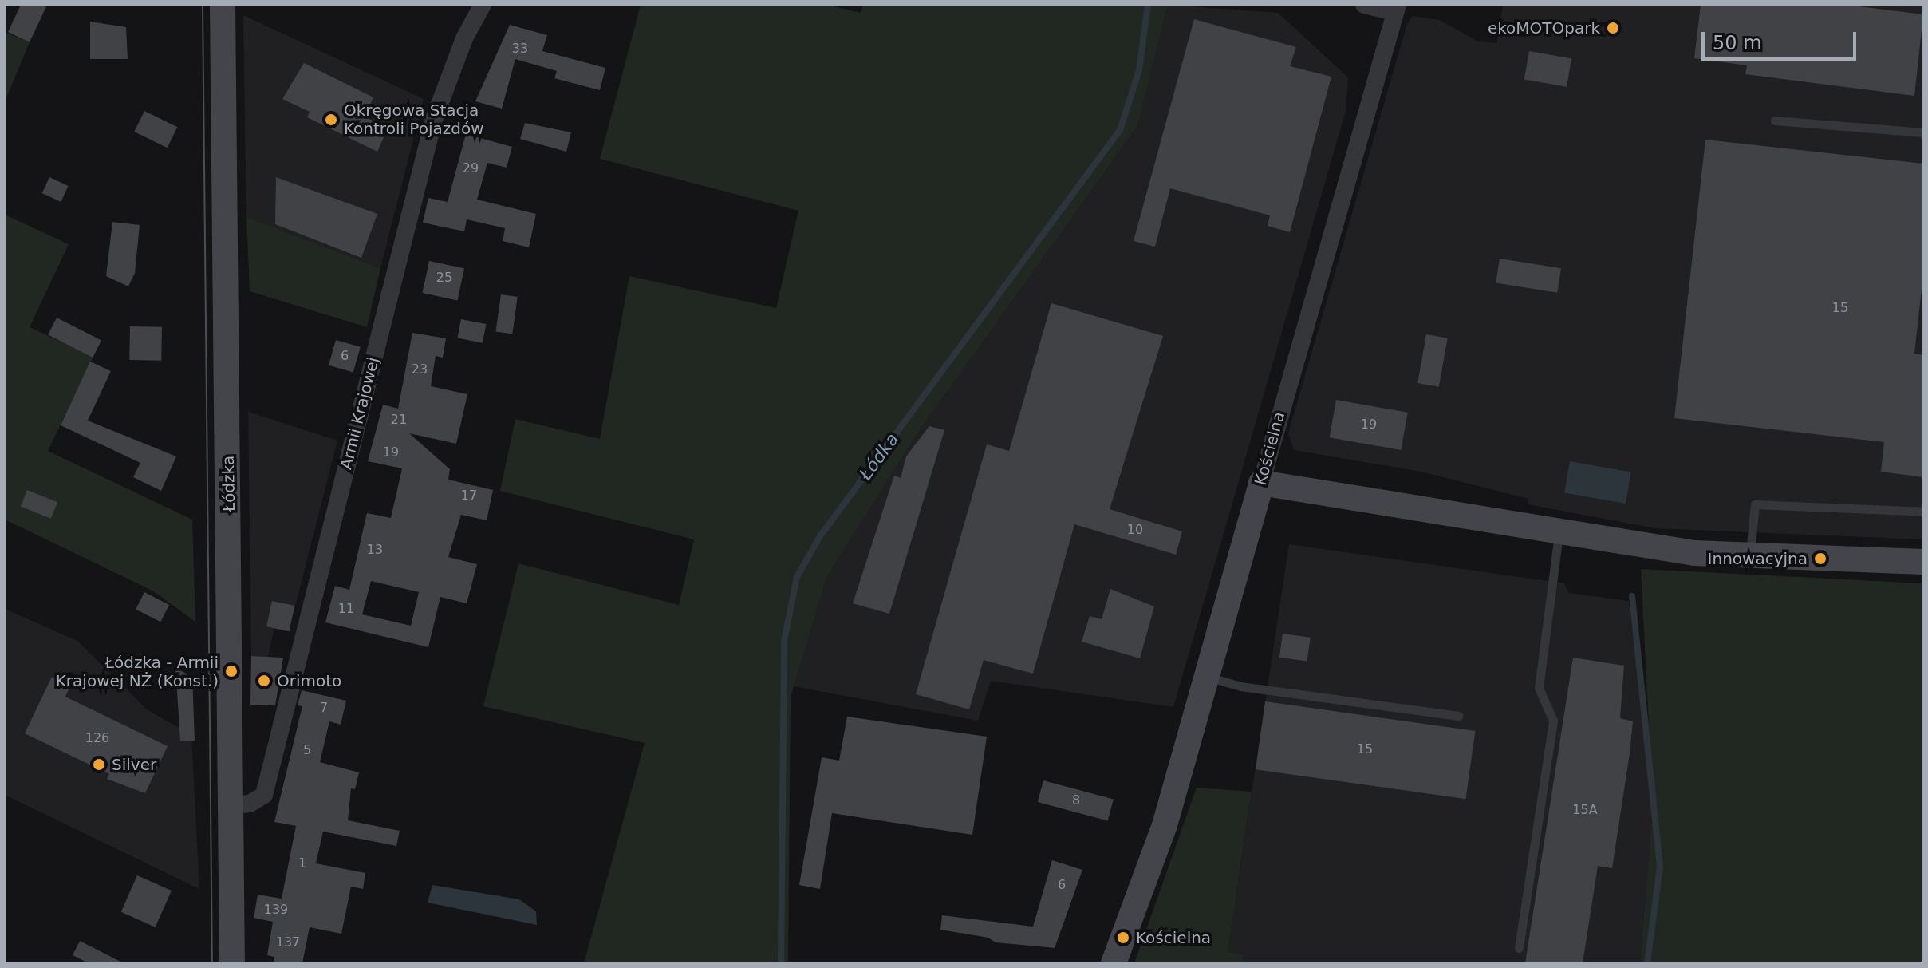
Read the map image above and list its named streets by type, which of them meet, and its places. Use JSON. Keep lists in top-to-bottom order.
{
  "streets": {
    "street": ["Armii Krajowej", "Kościelna", "Łódzka"]
  },
  "crossings": [
    ["Armii Krajowej", "Łódzka"]
  ],
  "water": ["Łódka"],
  "places": [
    "ekoMOTOpark",
    "Okręgowa Stacja Kontroli Pojazdów",
    "Innowacyjna",
    "Łódzka - Armii Krajowej NŻ (Konst.)",
    "Orimoto",
    "Silver",
    "Kościelna"
  ],
  "house_numbers": [
    "33",
    "29",
    "25",
    "15",
    "6",
    "23",
    "21",
    "19",
    "19",
    "17",
    "10",
    "13",
    "11",
    "7",
    "126",
    "15",
    "5",
    "8",
    "15A",
    "1",
    "6",
    "139",
    "137"
  ],
  "scale_bar": "50 m"
}
